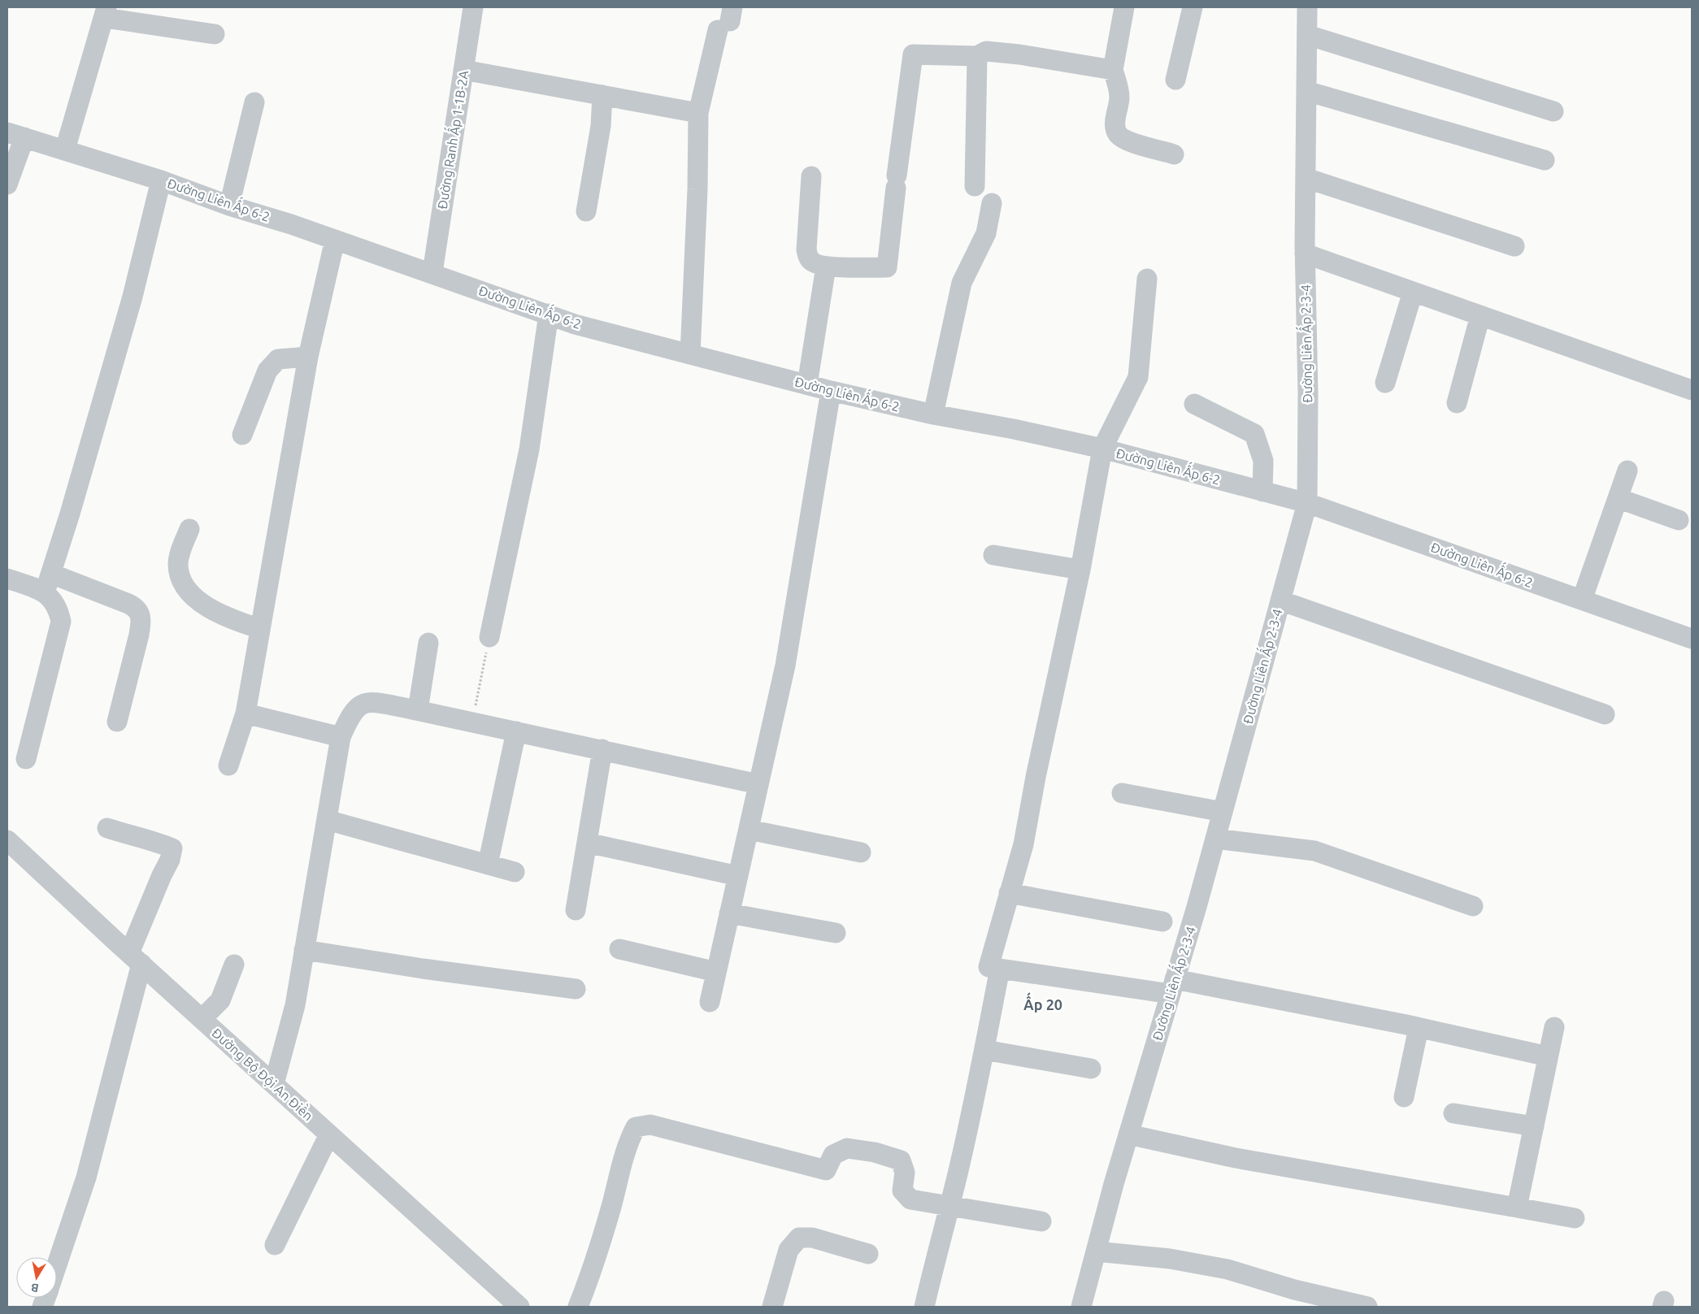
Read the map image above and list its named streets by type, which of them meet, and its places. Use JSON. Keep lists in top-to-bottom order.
{
  "streets": {
    "street": [
      "Đường Ranh Ấp 1-1B-2A",
      "Đường Liên Ấp 6-2",
      "Đường Liên Ấp 2-3-4",
      "Đường Bộ Đội An Điền"
    ]
  },
  "crossings": [
    ["Đường Ranh Ấp 1-1B-2A", "Đường Liên Ấp 6-2"],
    ["Đường Liên Ấp 6-2", "Đường Liên Ấp 2-3-4"]
  ],
  "districts": ["Ấp 20"],
  "north": "bottom"
}
